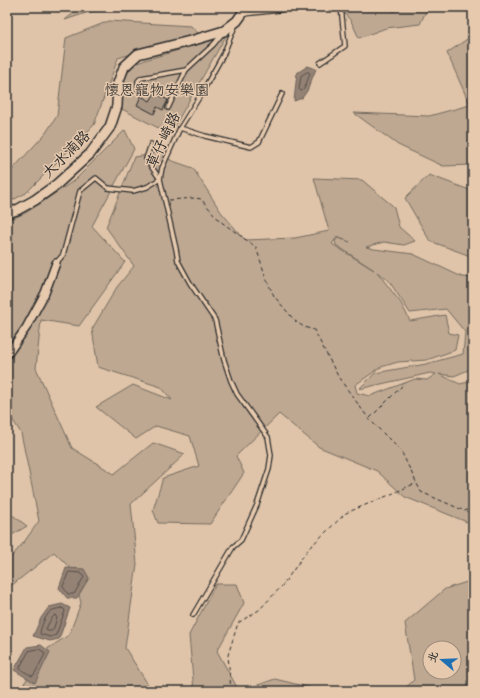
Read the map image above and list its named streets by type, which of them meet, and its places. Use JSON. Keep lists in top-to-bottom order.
{
  "streets": {
    "street": ["草仔崎路", "大水湳路"]
  },
  "crossings": [
    ["草仔崎路", "大水湳路"]
  ],
  "parks": ["懷恩寵物安樂園"],
  "north": "left"
}
